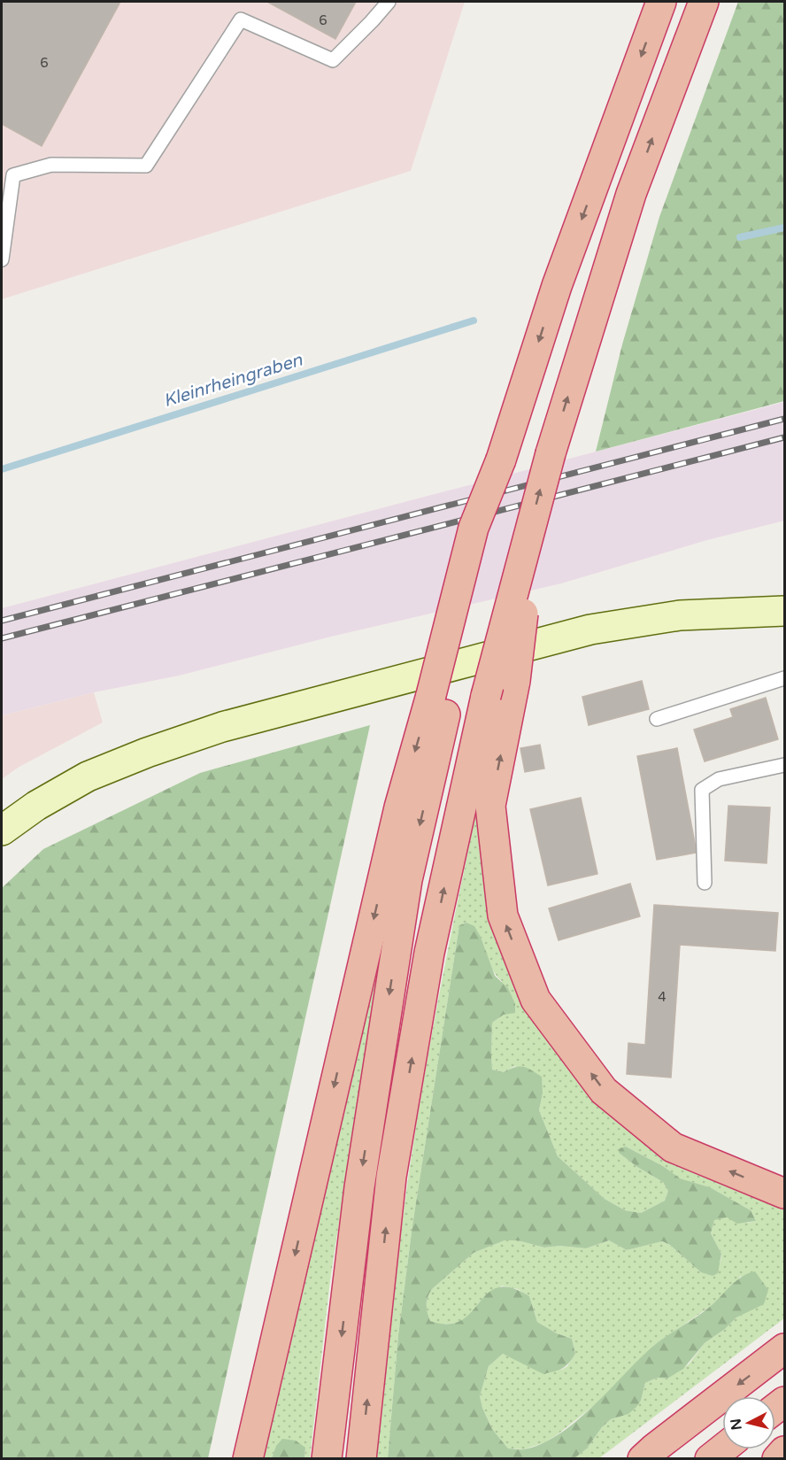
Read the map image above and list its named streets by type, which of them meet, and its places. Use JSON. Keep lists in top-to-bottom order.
{
  "water": ["Kleinrheingraben"],
  "house_numbers": ["6", "6", "4"],
  "north": "left"
}
